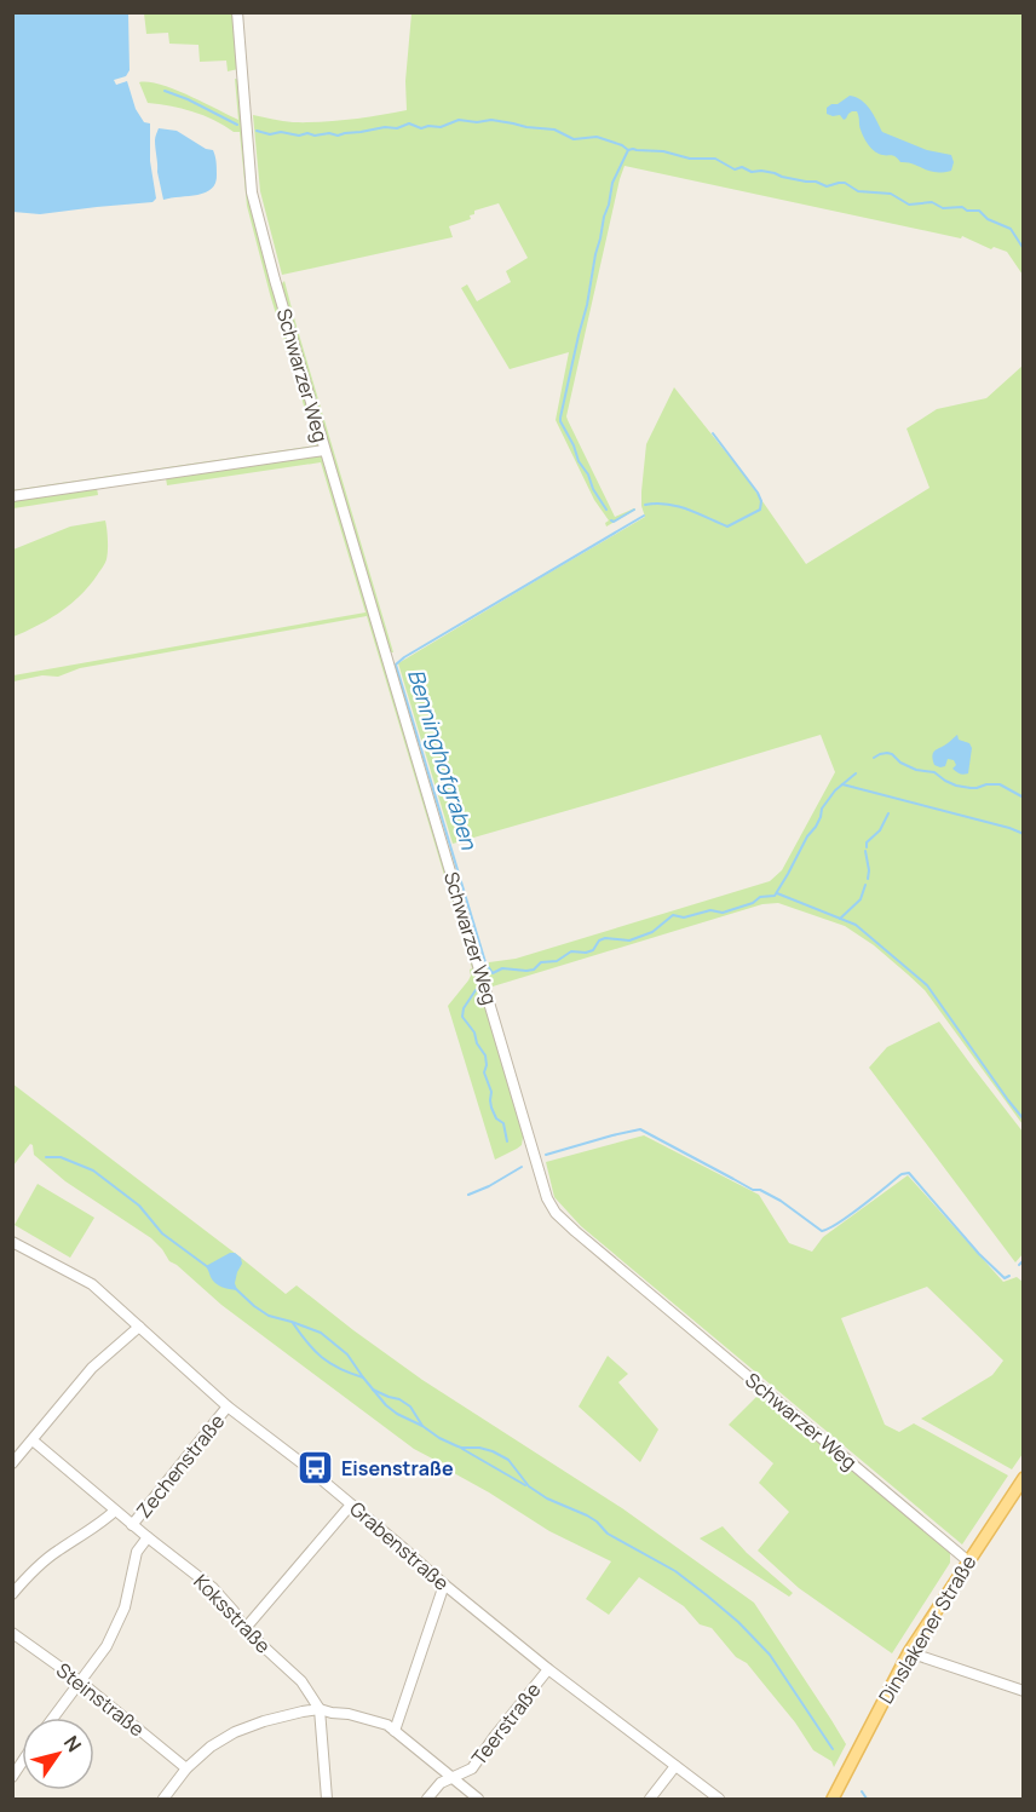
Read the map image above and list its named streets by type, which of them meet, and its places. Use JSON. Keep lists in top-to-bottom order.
{
  "streets": {
    "main road": ["Dinslakener Straße"],
    "street": [
      "Schwarzer Weg",
      "Zechenstraße",
      "Grabenstraße",
      "Koksstraße",
      "Steinstraße",
      "Teerstraße"
    ]
  },
  "crossings": [
    ["Schwarzer Weg", "Dinslakener Straße"],
    ["Zechenstraße", "Grabenstraße"],
    ["Zechenstraße", "Koksstraße"],
    ["Zechenstraße", "Steinstraße"],
    ["Grabenstraße", "Teerstraße"]
  ],
  "water": ["Benninghofgraben"],
  "places": {
    "bus stop": ["Eisenstraße"]
  },
  "north": "top right"
}
